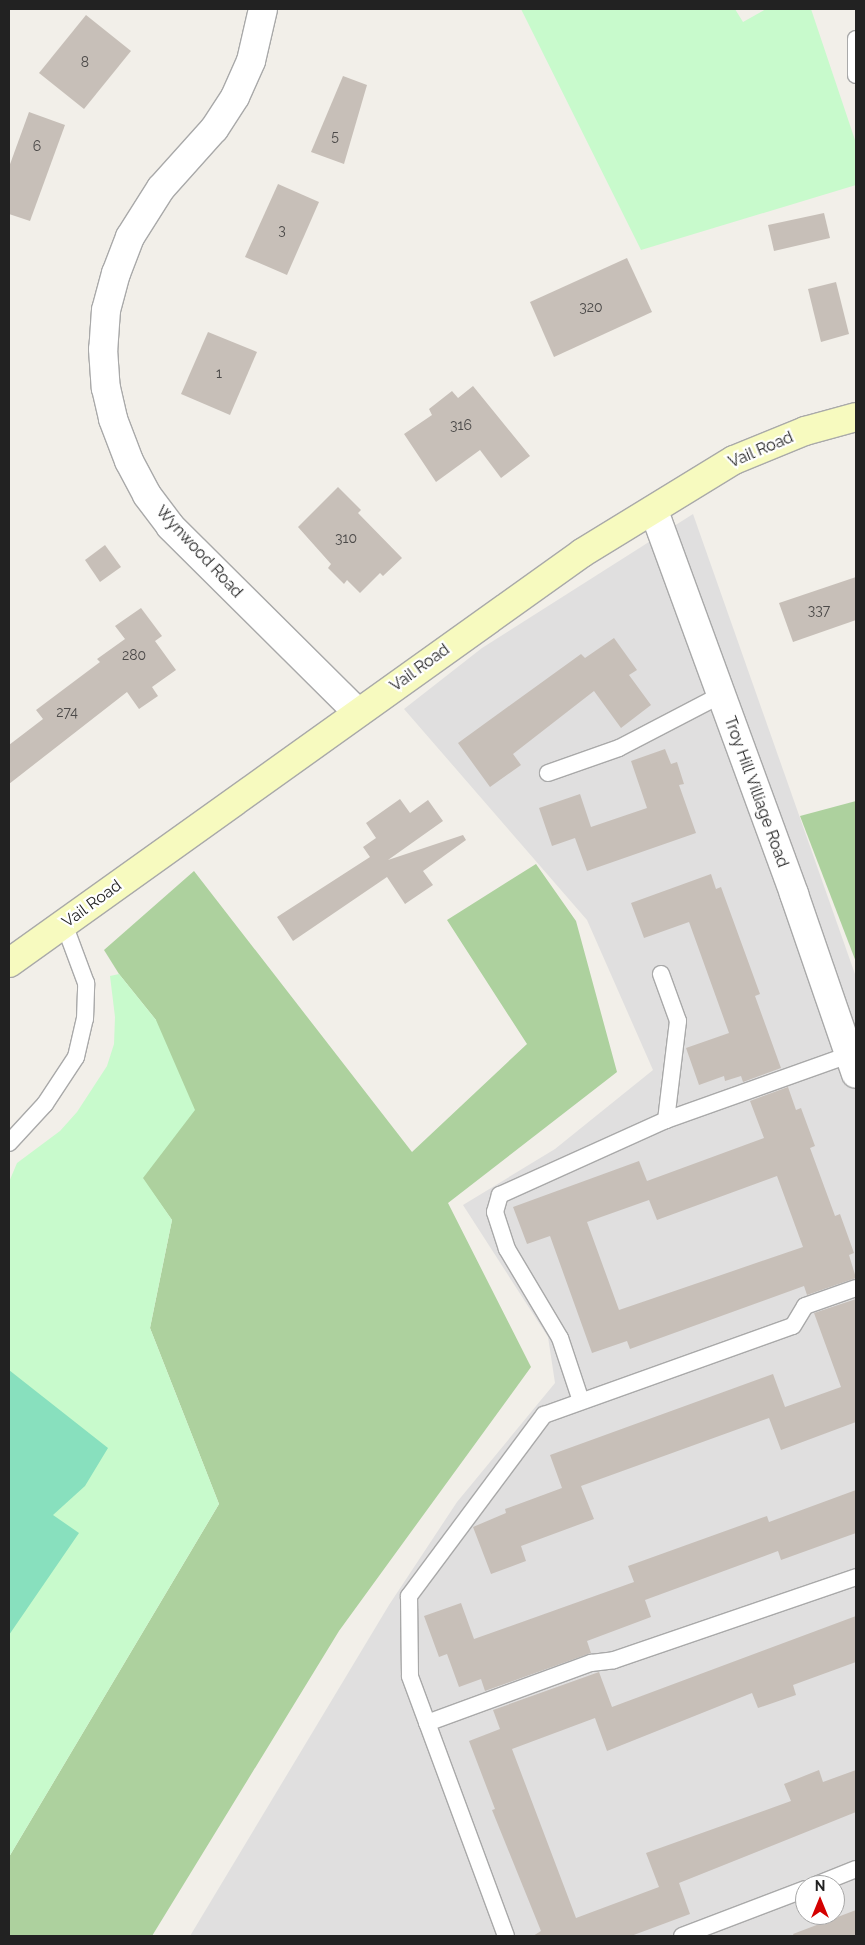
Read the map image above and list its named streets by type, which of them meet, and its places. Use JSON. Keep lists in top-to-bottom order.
{
  "streets": {
    "street": ["Vail Road", "Wynwood Road", "Troy Hill Villiage Road"]
  },
  "crossings": [
    ["Vail Road", "Wynwood Road"],
    ["Vail Road", "Troy Hill Villiage Road"]
  ],
  "house_numbers": [
    "8",
    "5",
    "6",
    "3",
    "320",
    "1",
    "316",
    "310",
    "337",
    "280",
    "274"
  ],
  "north": "top"
}
